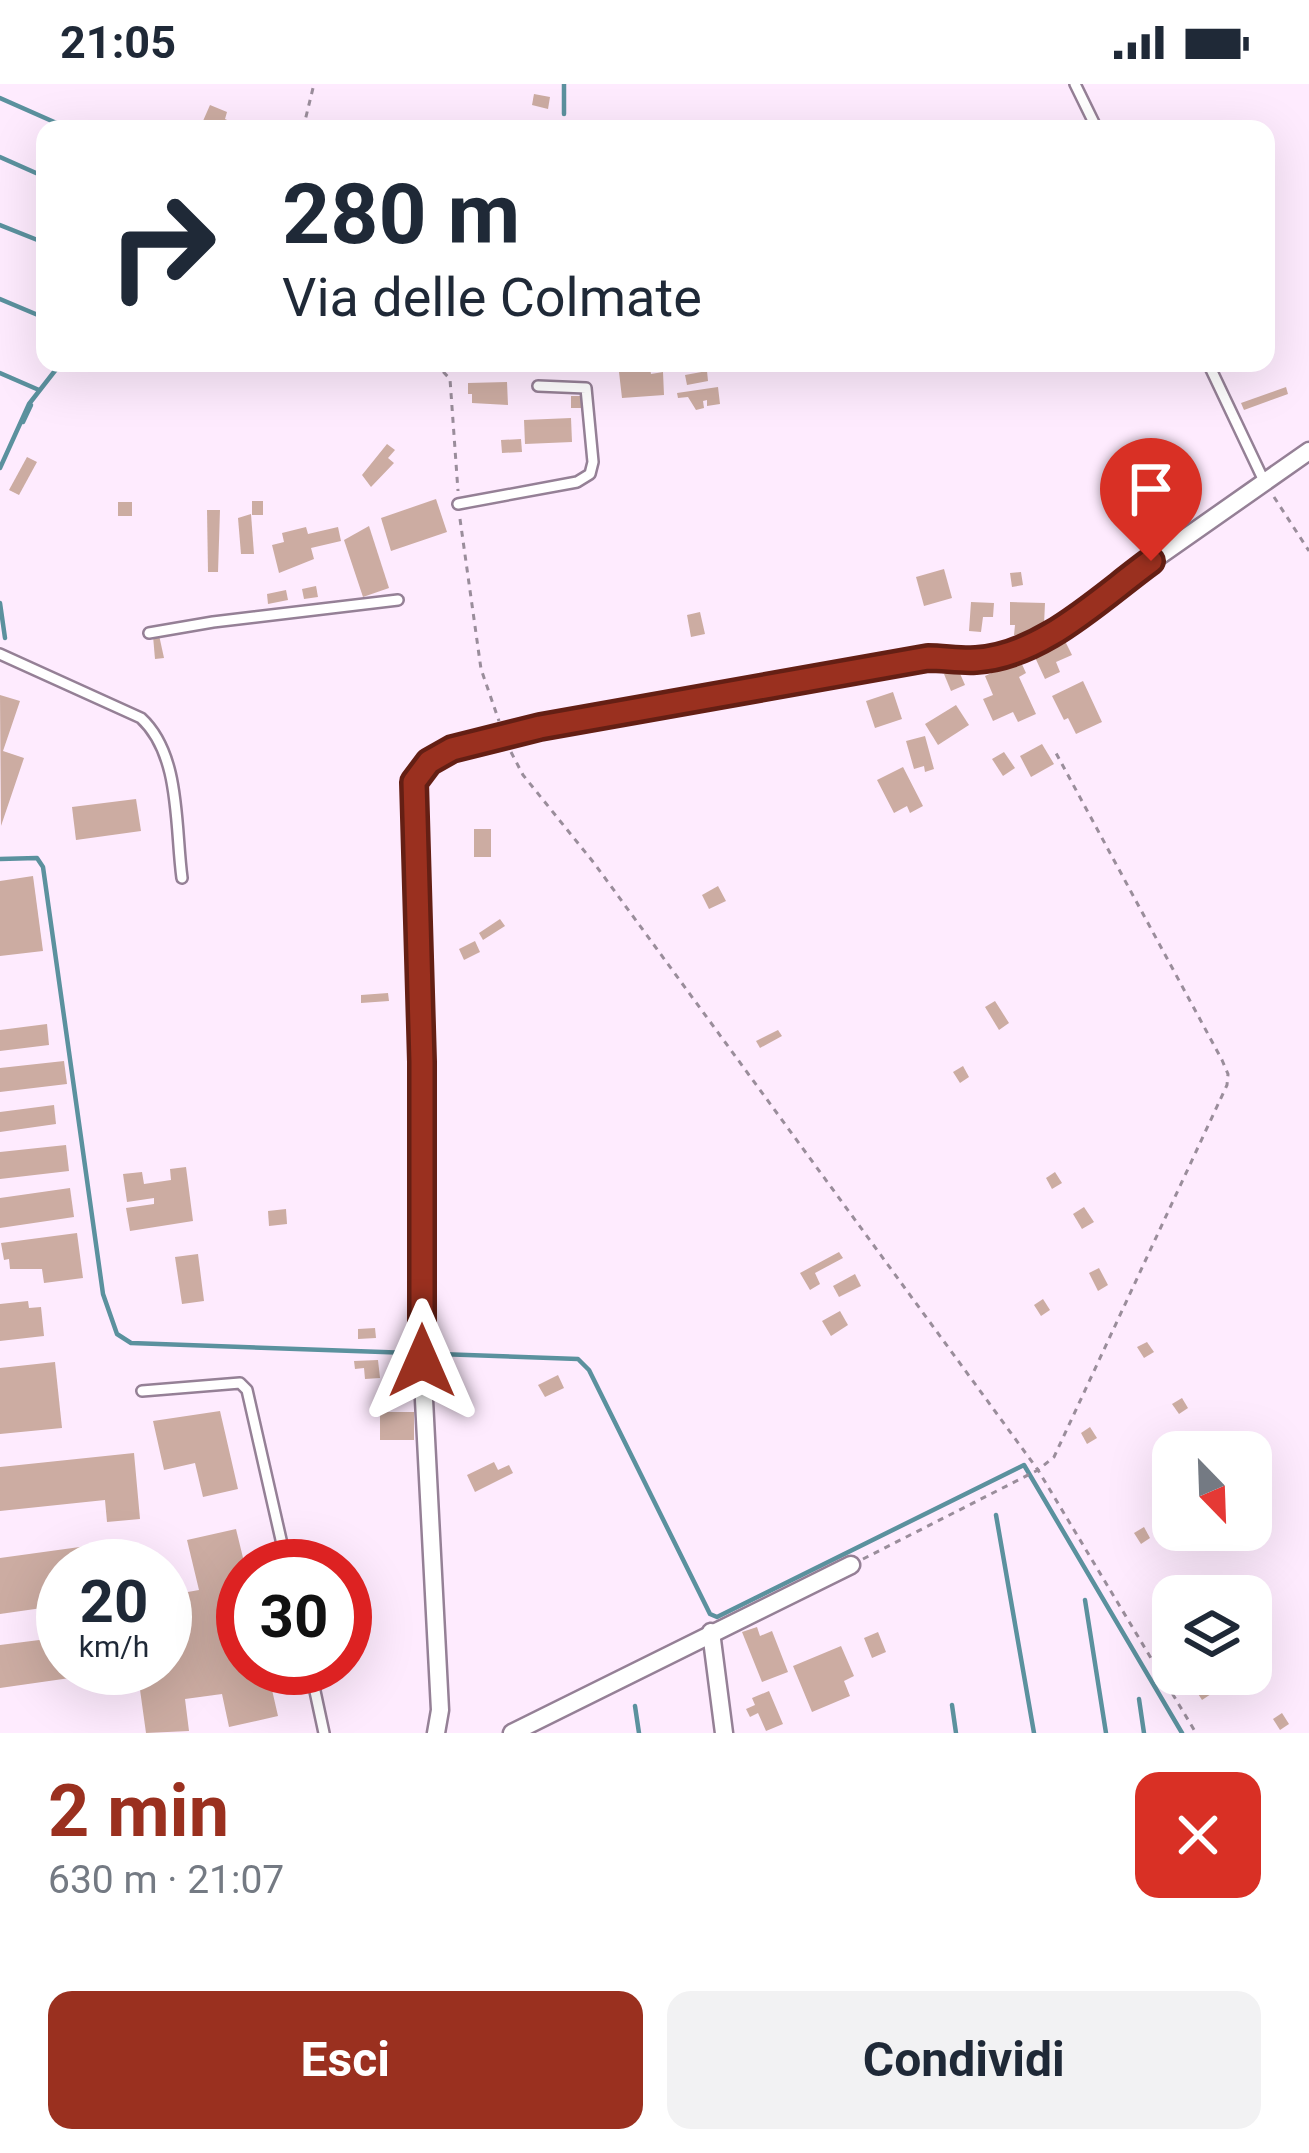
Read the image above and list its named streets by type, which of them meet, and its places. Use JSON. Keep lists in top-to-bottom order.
{
  "north": "bottom right",
  "page": {
    "status": "21:05",
    "turn": ["280 m", "Via delle Colmate"],
    "speed": "20 km/h",
    "limit": "30",
    "heading": ["2 min", "630 m · 21:07"],
    "buttons": ["Esci", "Condividi"]
  }
}
